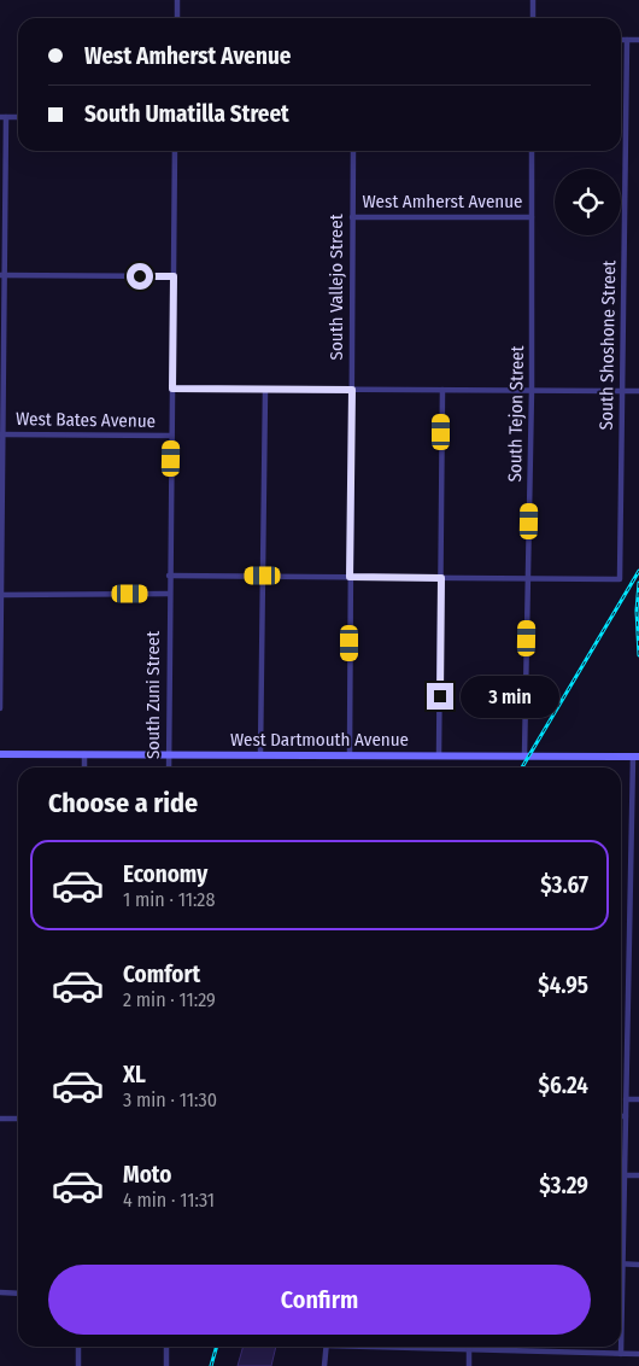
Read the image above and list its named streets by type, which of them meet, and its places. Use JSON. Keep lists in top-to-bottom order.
{
  "streets": {
    "main road": ["West Dartmouth Avenue"],
    "street": [
      "West Amherst Avenue",
      "South Vallejo Street",
      "South Shoshone Street",
      "South Tejon Street",
      "West Bates Avenue",
      "South Zuni Street"
    ]
  },
  "crossings": [
    ["West Amherst Avenue", "South Vallejo Street"],
    ["West Amherst Avenue", "South Tejon Street"],
    ["South Vallejo Street", "West Bates Avenue"],
    ["South Vallejo Street", "West Dartmouth Avenue"],
    ["South Shoshone Street", "South Tejon Street"],
    ["South Shoshone Street", "West Bates Avenue"],
    ["South Tejon Street", "West Bates Avenue"],
    ["South Tejon Street", "West Dartmouth Avenue"],
    ["West Bates Avenue", "South Zuni Street"],
    ["South Zuni Street", "West Dartmouth Avenue"]
  ],
  "page": {
    "banner": ["West Amherst Avenue", "South Umatilla Street"],
    "bubble": "3 min",
    "heading": "Choose a ride",
    "list": [
      {
        "name": "Economy",
        "note": "1 min · 11:28",
        "value": "$3.67"
      },
      {
        "name": "Comfort",
        "note": "2 min · 11:29",
        "value": "$4.95"
      },
      {
        "name": "XL",
        "note": "3 min · 11:30",
        "value": "$6.24"
      },
      {
        "name": "Moto",
        "note": "4 min · 11:31",
        "value": "$3.29"
      }
    ],
    "buttons": "Confirm"
  }
}
